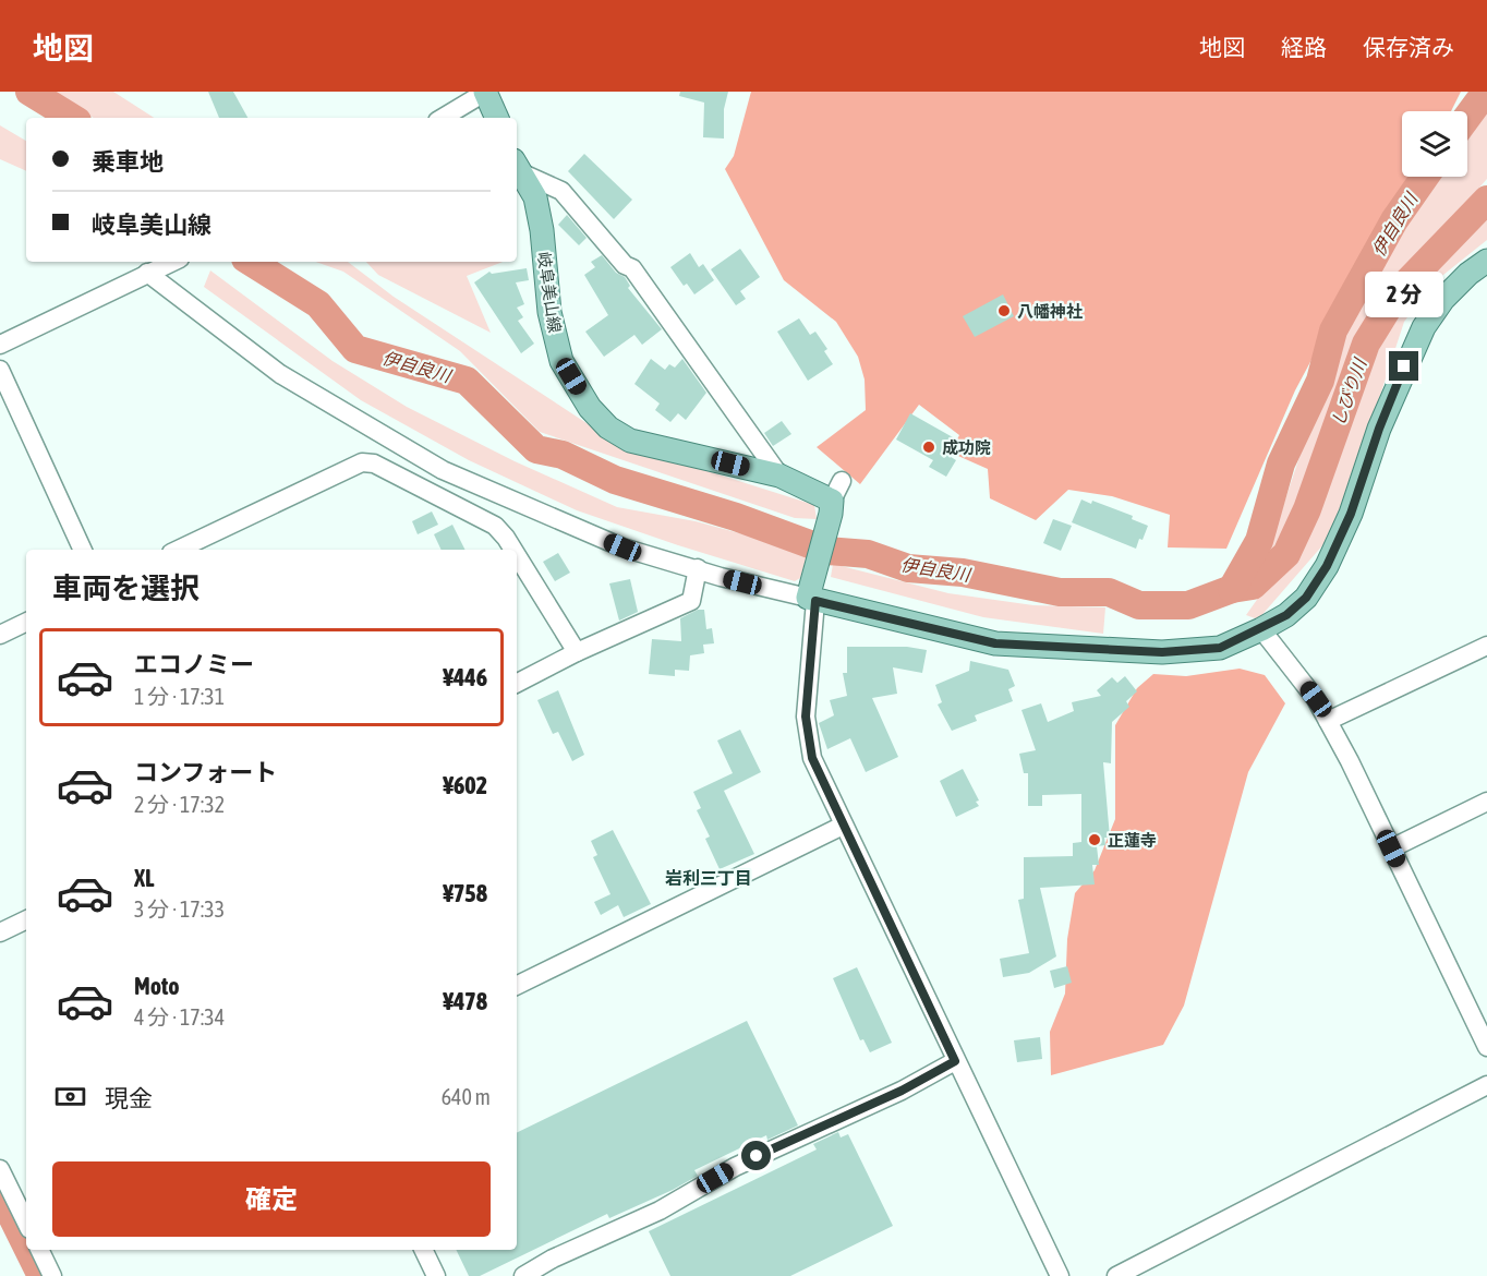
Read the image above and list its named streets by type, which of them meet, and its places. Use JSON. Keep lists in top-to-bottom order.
{
  "streets": {
    "main road": ["岐阜美山線"]
  },
  "districts": ["岩利三丁目"],
  "water": ["伊自良川", "しびり川"],
  "places": ["八幡神社", "成功院", "正蓮寺"],
  "page": {
    "header": "地図",
    "nav": ["地図", "経路", "保存済み"],
    "banner": ["乗車地", "岐阜美山線"],
    "bubble": "2 分",
    "heading": "車両を選択",
    "list": [
      {
        "name": "エコノミー",
        "note": "1 分 · 17:31",
        "value": "¥446"
      },
      {
        "name": "コンフォート",
        "note": "2 分 · 17:32",
        "value": "¥602"
      },
      {
        "name": "XL",
        "note": "3 分 · 17:33",
        "value": "¥758"
      },
      {
        "name": "Moto",
        "note": "4 分 · 17:34",
        "value": "¥478"
      }
    ],
    "pay": ["現金", "640 m"],
    "buttons": "確定"
  }
}
